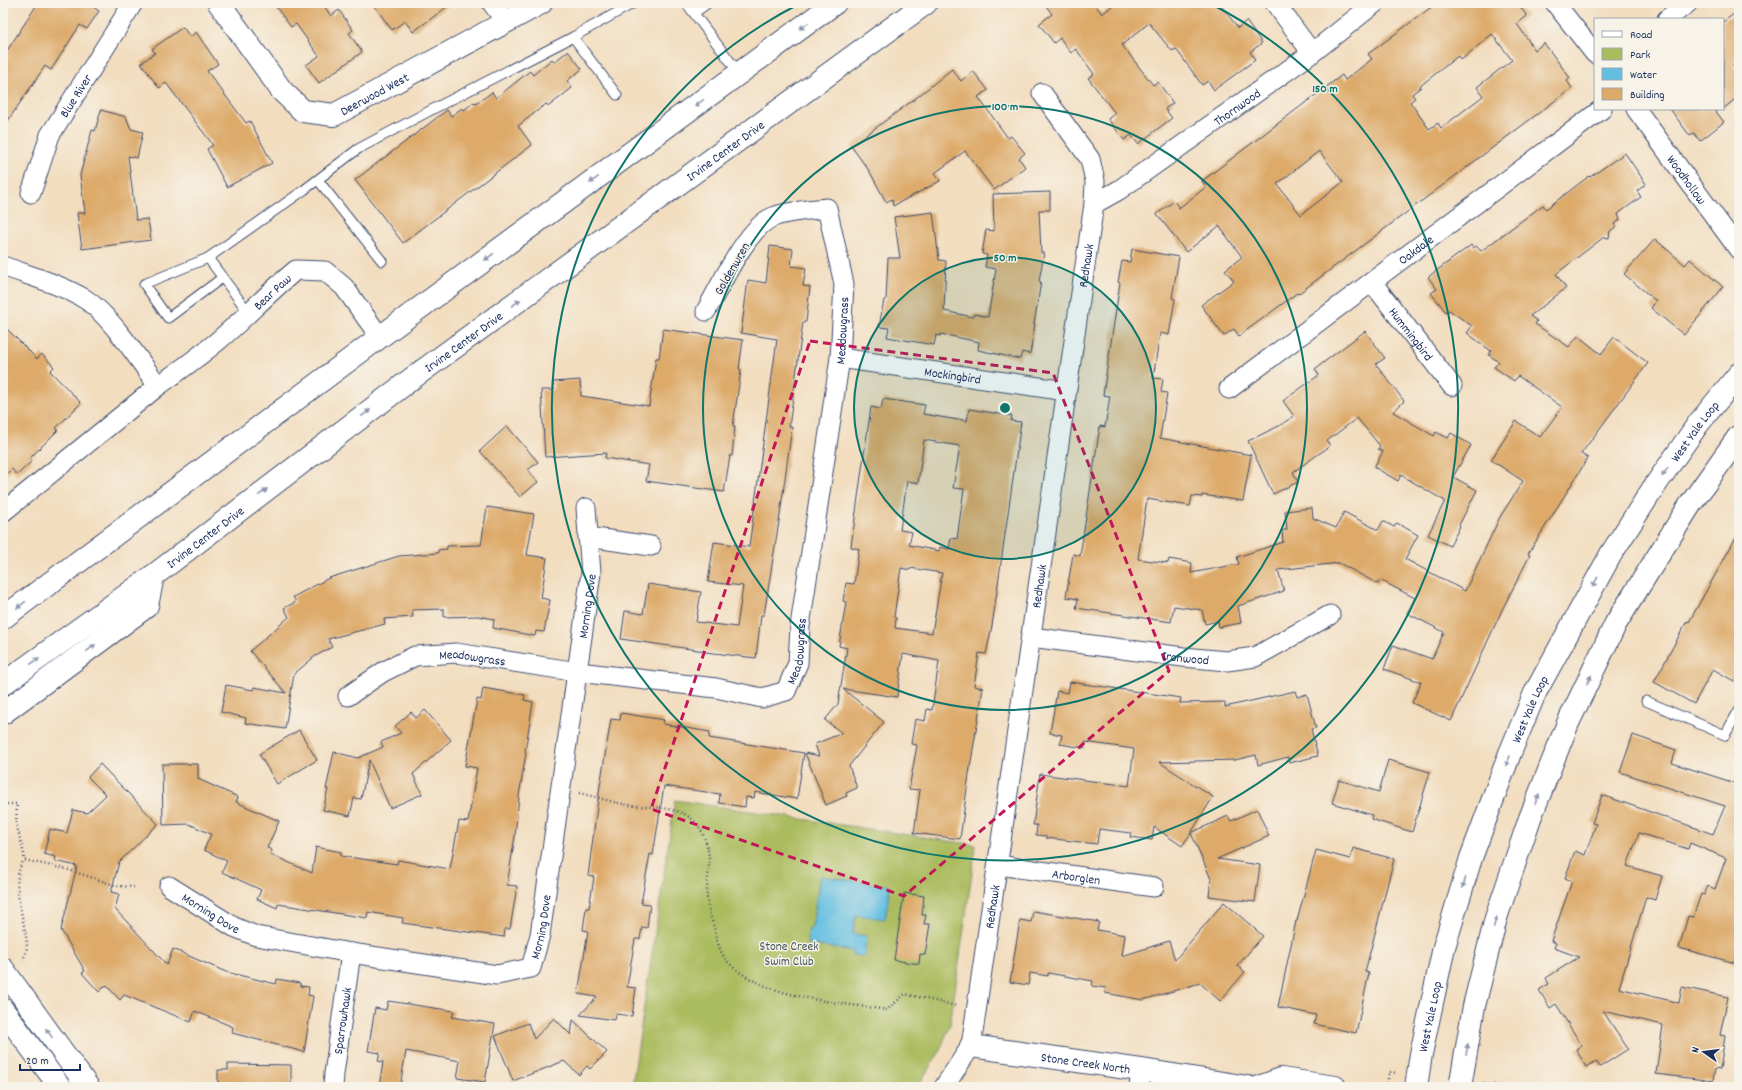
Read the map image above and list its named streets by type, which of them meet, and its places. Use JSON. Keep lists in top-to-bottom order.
{
  "streets": {
    "main road": [
      "Deerwood West",
      "Irvine Center Drive",
      "West Yale Loop",
      "Stone Creek North"
    ],
    "street": [
      "Blue River",
      "Thornwood",
      "Woodhollow",
      "Oakdale",
      "Redhawk",
      "Goldenwren",
      "Bear Paw",
      "Meadowgrass",
      "Hummingbird",
      "Mockingbird",
      "Morning Dove",
      "Ironwood",
      "Arborglen",
      "Sparrowhawk"
    ]
  },
  "crossings": [
    ["Thornwood", "Redhawk"],
    ["Oakdale", "Hummingbird"],
    ["Redhawk", "Mockingbird"],
    ["Redhawk", "Ironwood"],
    ["Redhawk", "Arborglen"],
    ["Redhawk", "Stone Creek North"],
    ["Goldenwren", "Meadowgrass"],
    ["Meadowgrass", "Mockingbird"],
    ["Meadowgrass", "Morning Dove"],
    ["Morning Dove", "Sparrowhawk"]
  ],
  "parks": ["Stone Creek Swim Club"],
  "legend": [
    "Road",
    "Park",
    "Water",
    "Building"
  ],
  "scale_bar": "20 m",
  "north": "left",
  "rings": ["150 m", "100 m", "50 m"]
}
